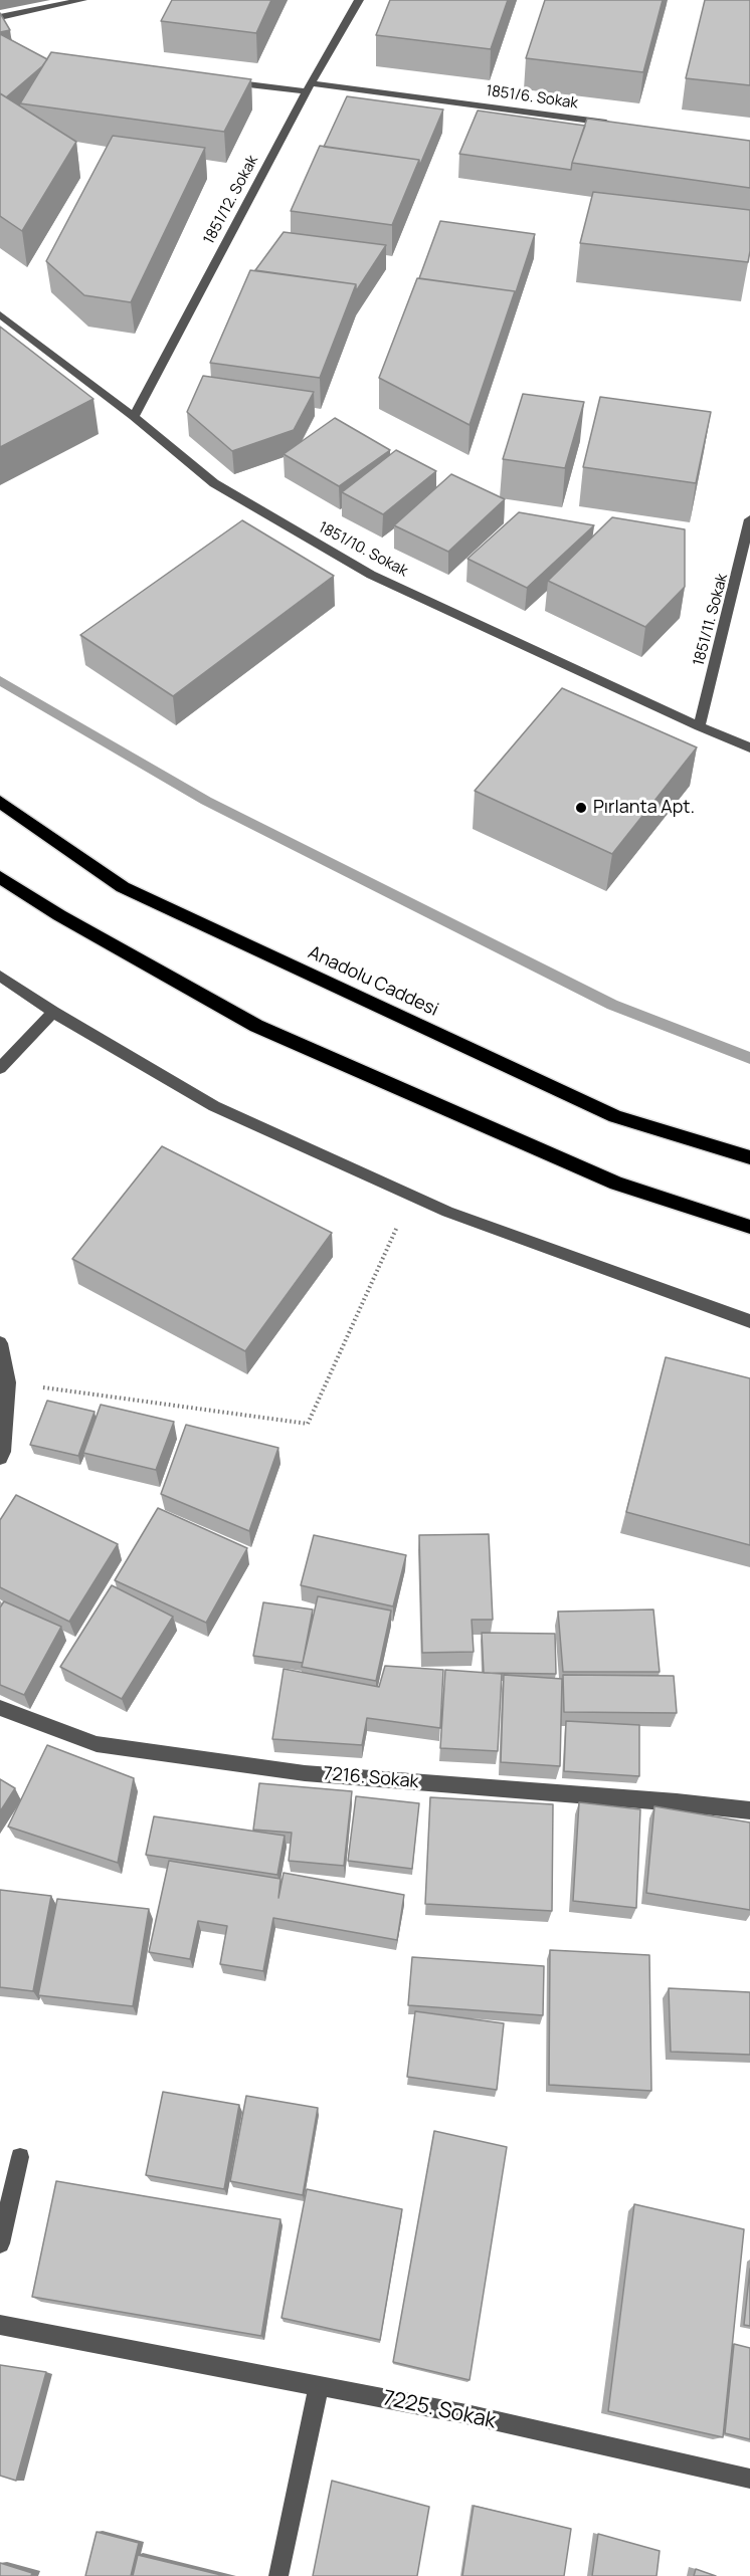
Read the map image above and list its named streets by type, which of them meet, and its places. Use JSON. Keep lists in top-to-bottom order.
{
  "streets": {
    "highway": ["Anadolu Caddesi"],
    "street": [
      "1851/6. Sokak",
      "1851/12. Sokak",
      "1851/10. Sokak",
      "1851/11. Sokak",
      "7216. Sokak",
      "7225. Sokak"
    ]
  },
  "crossings": [
    ["1851/6. Sokak", "1851/12. Sokak"],
    ["1851/12. Sokak", "1851/10. Sokak"],
    ["1851/10. Sokak", "1851/11. Sokak"]
  ],
  "places": ["Pırlanta Apt."]
}
